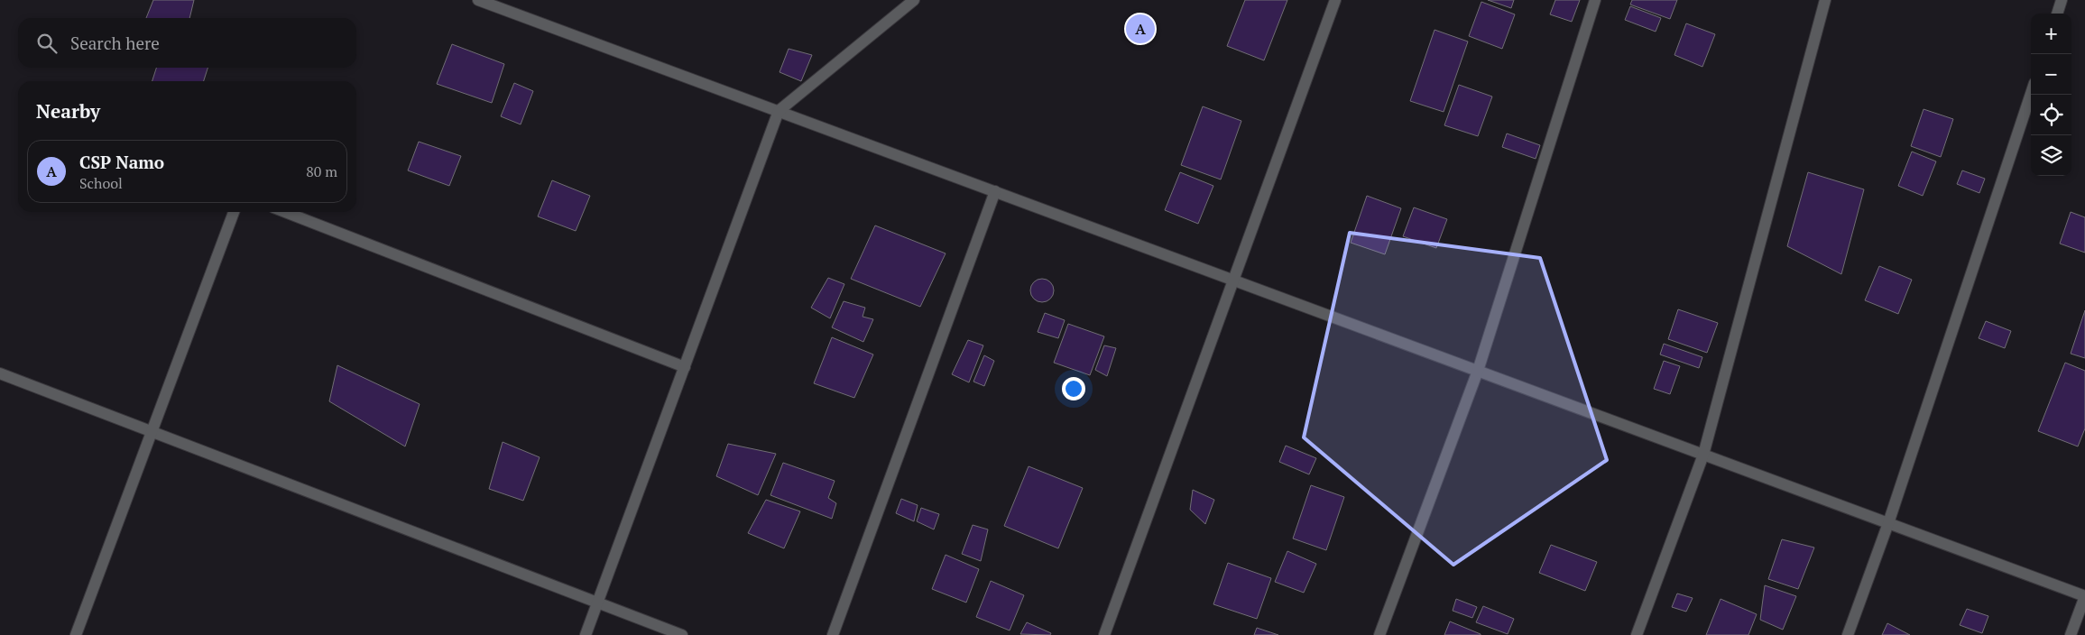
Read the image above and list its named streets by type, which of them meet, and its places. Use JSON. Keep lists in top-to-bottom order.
{
  "page": {
    "pins": "A",
    "map_buttons": ["+", "−"],
    "search": "Search here",
    "heading": "Nearby",
    "list": [
      {
        "mark": "A",
        "name": "CSP Namo",
        "note": "School",
        "value": "80 m"
      }
    ]
  }
}
